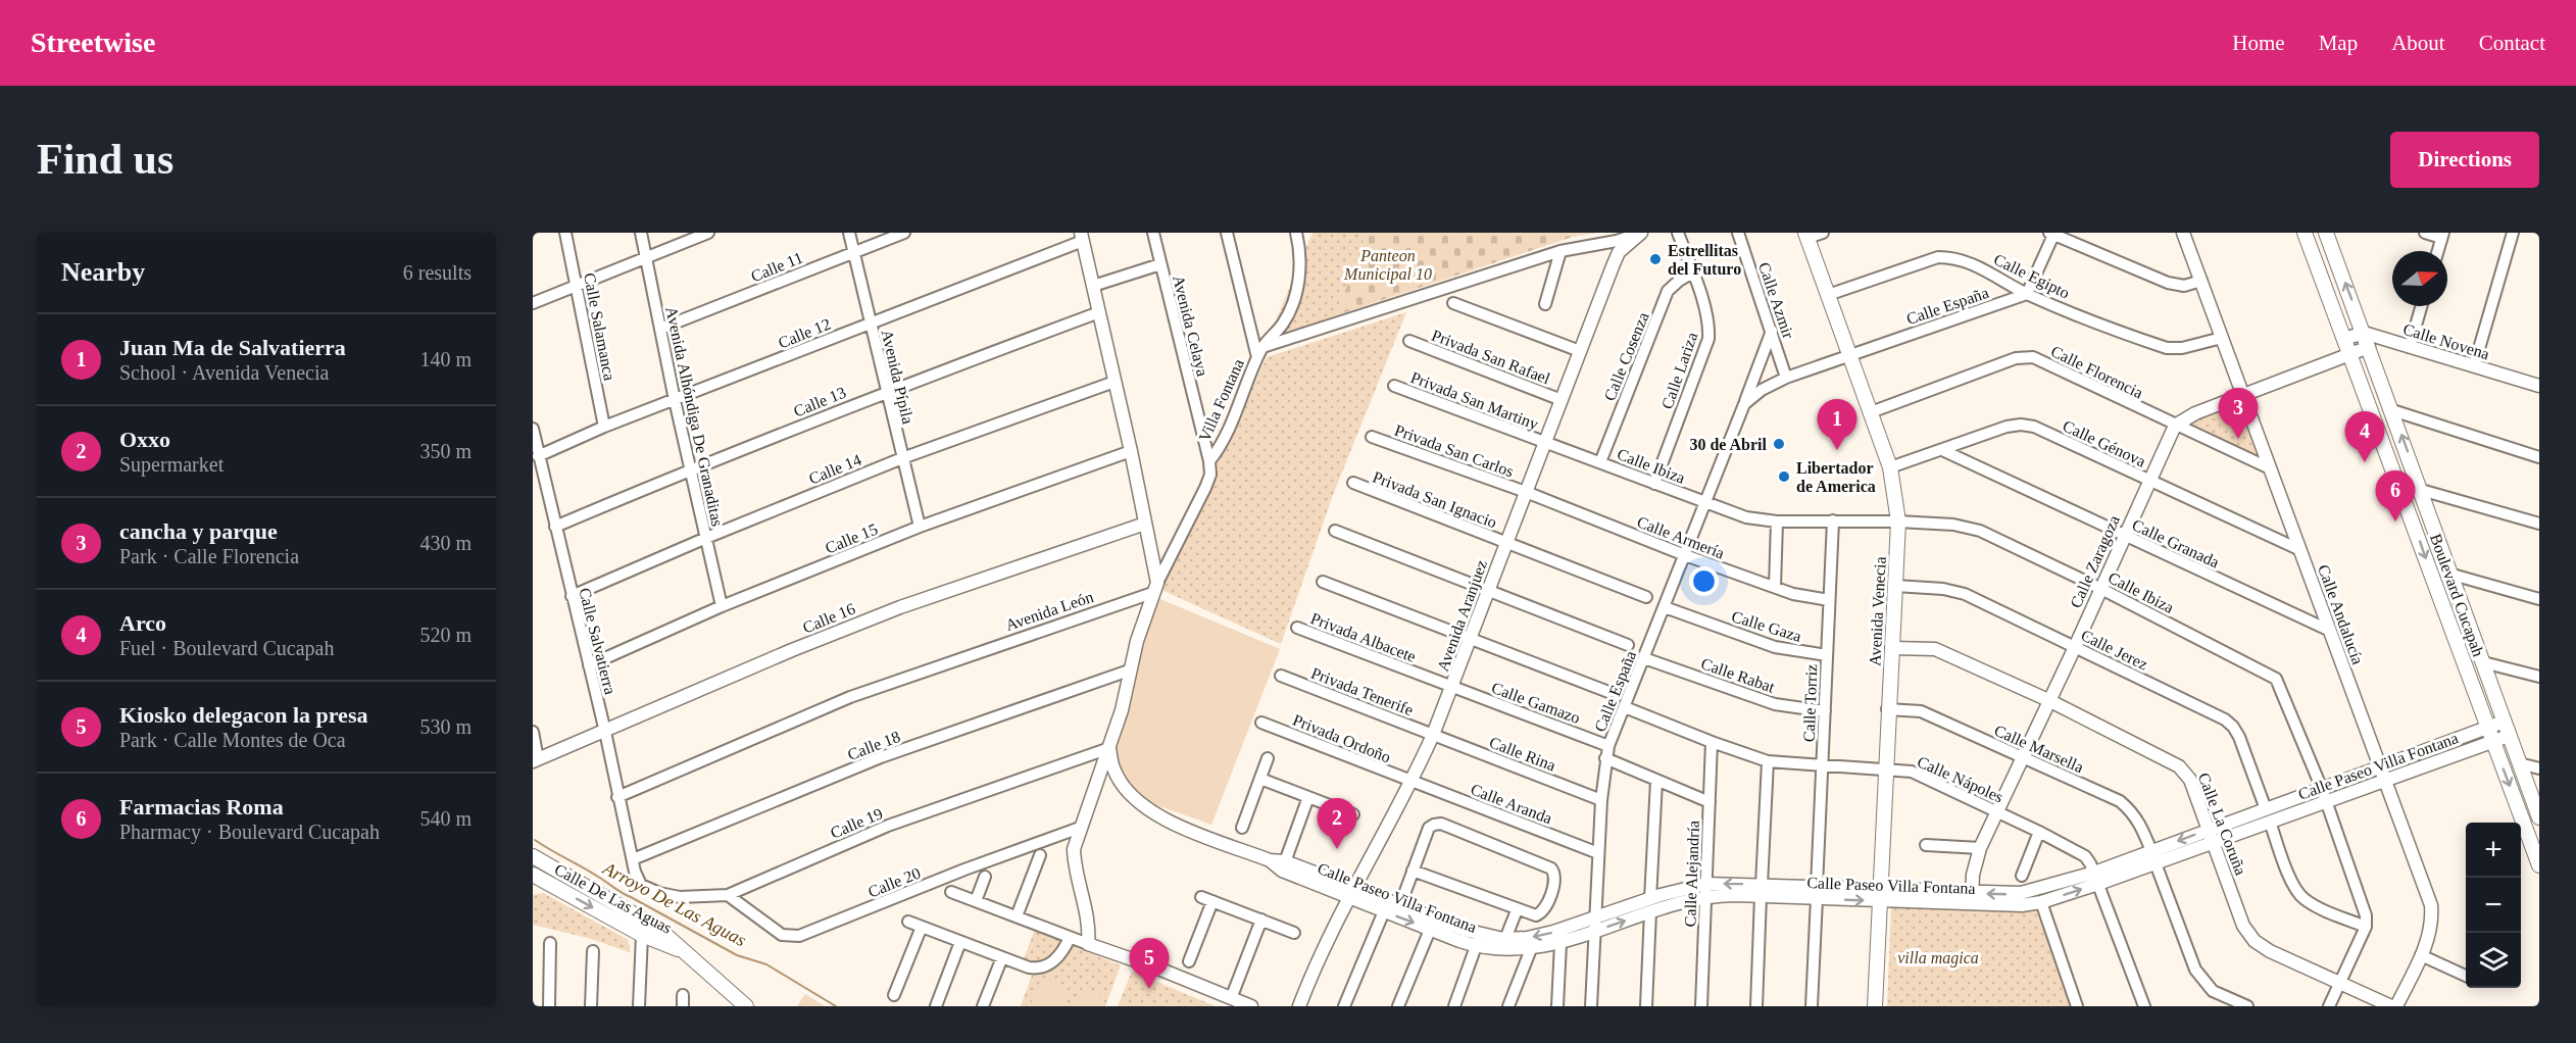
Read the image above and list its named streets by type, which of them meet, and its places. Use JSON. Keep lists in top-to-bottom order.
{
  "streets": {
    "main road": ["Boulevard Cucapah", "Avenida Venecia", "Calle De Las Aguas"],
    "street": [
      "Calle 11",
      "Calle Egipto",
      "Calle Azmir",
      "Calle España",
      "Avenida Celaya",
      "Calle Salamanca",
      "Calle 12",
      "Calle Novena",
      "Privada San Rafael",
      "Calle Cosenza",
      "Calle Lariza",
      "Calle Florencia",
      "Avenida Pípila",
      "Villa Fontana",
      "Privada San Martiny",
      "Calle 13",
      "Avenida Alhóndiga De Granaditas",
      "Calle Génova",
      "Privada San Carlos",
      "Calle Ibiza",
      "Calle 14",
      "Privada San Ignacio",
      "Calle Armería",
      "Calle 15",
      "Calle Granada",
      "Calle Zaragoza",
      "Avenida León",
      "Calle Andalucía",
      "Avenida Aranjuez",
      "Calle 16",
      "Calle Gaza",
      "Privada Albacete",
      "Calle Salvatierra",
      "Calle Jerez",
      "Calle Rabat",
      "Privada Tenerife",
      "Calle Gamazo",
      "Calle Torriz",
      "Privada Ordoño",
      "Calle 18",
      "Calle Marsella",
      "Calle Rina",
      "Calle Paseo Villa Fontana",
      "Calle Nápoles",
      "Calle Aranda",
      "Calle 19",
      "Calle La Coruña",
      "Calle Alejandría",
      "Calle 20"
    ]
  },
  "crossings": [
    ["Calle 11", "Avenida Pípila"],
    ["Calle 11", "Avenida Alhóndiga De Granaditas"],
    ["Calle Egipto", "Calle España"],
    ["Calle Egipto", "Avenida Venecia"],
    ["Calle Egipto", "Calle Andalucía"],
    ["Calle Azmir", "Calle España"],
    ["Calle España", "Calle Ibiza"],
    ["Calle España", "Calle Armería"],
    ["Calle España", "Avenida Venecia"],
    ["Calle España", "Calle Gaza"],
    ["Calle España", "Calle Rabat"],
    ["Calle España", "Calle Gamazo"],
    ["Calle España", "Calle Rina"],
    ["Calle España", "Calle Paseo Villa Fontana"],
    ["Calle España", "Calle Nápoles"],
    ["Calle España", "Calle Aranda"],
    ["Avenida Celaya", "Villa Fontana"],
    ["Calle Salamanca", "Calle 12"],
    ["Calle 12", "Avenida Pípila"],
    ["Calle 12", "Avenida Alhóndiga De Granaditas"],
    ["Calle 12", "Calle Salvatierra"],
    ["Calle Novena", "Boulevard Cucapah"],
    ["Privada San Rafael", "Avenida Aranjuez"],
    ["Calle Cosenza", "Calle Lariza"],
    ["Calle Cosenza", "Calle Ibiza"],
    ["Calle Lariza", "Calle Ibiza"],
    ["Calle Florencia", "Calle Zaragoza"],
    ["Calle Florencia", "Avenida Venecia"],
    ["Calle Florencia", "Calle Andalucía"],
    ["Avenida Pípila", "Calle 13"],
    ["Avenida Pípila", "Calle 14"],
    ["Avenida Pípila", "Calle 15"],
    ["Villa Fontana", "Avenida León"],
    ["Privada San Martiny", "Calle Ibiza"],
    ["Privada San Martiny", "Avenida Aranjuez"],
    ["Calle 13", "Avenida Alhóndiga De Granaditas"],
    ["Calle 13", "Calle Salvatierra"],
    ["Avenida Alhóndiga De Granaditas", "Calle 14"],
    ["Avenida Alhóndiga De Granaditas", "Calle 15"],
    ["Calle Génova", "Calle Granada"],
    ["Calle Génova", "Calle Zaragoza"],
    ["Calle Génova", "Avenida Venecia"],
    ["Calle Génova", "Calle Andalucía"],
    ["Privada San Carlos", "Calle Armería"],
    ["Privada San Carlos", "Avenida Aranjuez"],
    ["Calle Ibiza", "Calle Zaragoza"],
    ["Calle Ibiza", "Avenida Venecia"],
    ["Calle Ibiza", "Avenida Aranjuez"],
    ["Calle Ibiza", "Calle Torriz"],
    ["Calle Ibiza", "Calle Paseo Villa Fontana"],
    ["Calle 14", "Calle Salvatierra"],
    ["Privada San Ignacio", "Avenida Aranjuez"],
    ["Calle Armería", "Avenida Aranjuez"],
    ["Calle Armería", "Calle Torriz"],
    ["Calle 15", "Calle Salvatierra"],
    ["Calle Granada", "Calle Zaragoza"],
    ["Calle Granada", "Calle Andalucía"],
    ["Calle Zaragoza", "Calle Jerez"],
    ["Calle Zaragoza", "Calle Marsella"],
    ["Calle Zaragoza", "Calle Paseo Villa Fontana"],
    ["Calle Zaragoza", "Calle Nápoles"],
    ["Calle Zaragoza", "Calle La Coruña"],
    ["Boulevard Cucapah", "Calle Paseo Villa Fontana"],
    ["Avenida León", "Calle Salvatierra"],
    ["Avenida Venecia", "Calle Jerez"],
    ["Avenida Venecia", "Calle Marsella"],
    ["Avenida Venecia", "Calle Paseo Villa Fontana"],
    ["Avenida Venecia", "Calle Nápoles"],
    ["Avenida Venecia", "Calle La Coruña"],
    ["Calle Andalucía", "Calle Paseo Villa Fontana"],
    ["Avenida Aranjuez", "Privada Albacete"],
    ["Avenida Aranjuez", "Privada Tenerife"],
    ["Avenida Aranjuez", "Calle Gamazo"],
    ["Avenida Aranjuez", "Privada Ordoño"],
    ["Avenida Aranjuez", "Calle Rina"],
    ["Avenida Aranjuez", "Calle Paseo Villa Fontana"],
    ["Avenida Aranjuez", "Calle Aranda"],
    ["Calle 16", "Calle Salvatierra"],
    ["Calle Gaza", "Calle Torriz"],
    ["Privada Albacete", "Calle Gamazo"],
    ["Calle Salvatierra", "Calle 18"],
    ["Calle Salvatierra", "Calle 19"],
    ["Calle Jerez", "Calle Paseo Villa Fontana"],
    ["Calle Rabat", "Calle Torriz"],
    ["Privada Tenerife", "Calle Rina"],
    ["Calle Torriz", "Calle Paseo Villa Fontana"],
    ["Calle Torriz", "Calle Nápoles"],
    ["Privada Ordoño", "Calle Aranda"],
    ["Calle 18", "Calle 19"],
    ["Calle Marsella", "Calle Paseo Villa Fontana"],
    ["Calle Paseo Villa Fontana", "Calle Nápoles"],
    ["Calle Paseo Villa Fontana", "Calle 19"],
    ["Calle Paseo Villa Fontana", "Calle La Coruña"],
    ["Calle Paseo Villa Fontana", "Calle Alejandría"],
    ["Calle Nápoles", "Calle Alejandría"],
    ["Calle 19", "Calle 20"]
  ],
  "water": ["Arroyo De Las Aguas"],
  "parks": ["Panteon Municipal 10", "villa magica"],
  "places": ["Estrellitas del Futuro", "30 de Abril", "Libertador de America"],
  "north": "right",
  "page": {
    "header": "Streetwise",
    "nav": [
      "Home",
      "Map",
      "About",
      "Contact"
    ],
    "buttons": "Directions",
    "title": "Find us",
    "heading": ["Nearby", "6 results"],
    "list": [
      {
        "mark": "1",
        "name": "Juan Ma de Salvatierra",
        "note": "School · Avenida Venecia",
        "value": "140 m"
      },
      {
        "mark": "2",
        "name": "Oxxo",
        "note": "Supermarket",
        "value": "350 m"
      },
      {
        "mark": "3",
        "name": "cancha y parque",
        "note": "Park · Calle Florencia",
        "value": "430 m"
      },
      {
        "mark": "4",
        "name": "Arco",
        "note": "Fuel · Boulevard Cucapah",
        "value": "520 m"
      },
      {
        "mark": "5",
        "name": "Kiosko delegacon la presa",
        "note": "Park · Calle Montes de Oca",
        "value": "530 m"
      },
      {
        "mark": "6",
        "name": "Farmacias Roma",
        "note": "Pharmacy · Boulevard Cucapah",
        "value": "540 m"
      }
    ],
    "pins": [
      "3",
      "1",
      "4",
      "6",
      "2",
      "5"
    ],
    "map_buttons": ["+", "−"]
  }
}
